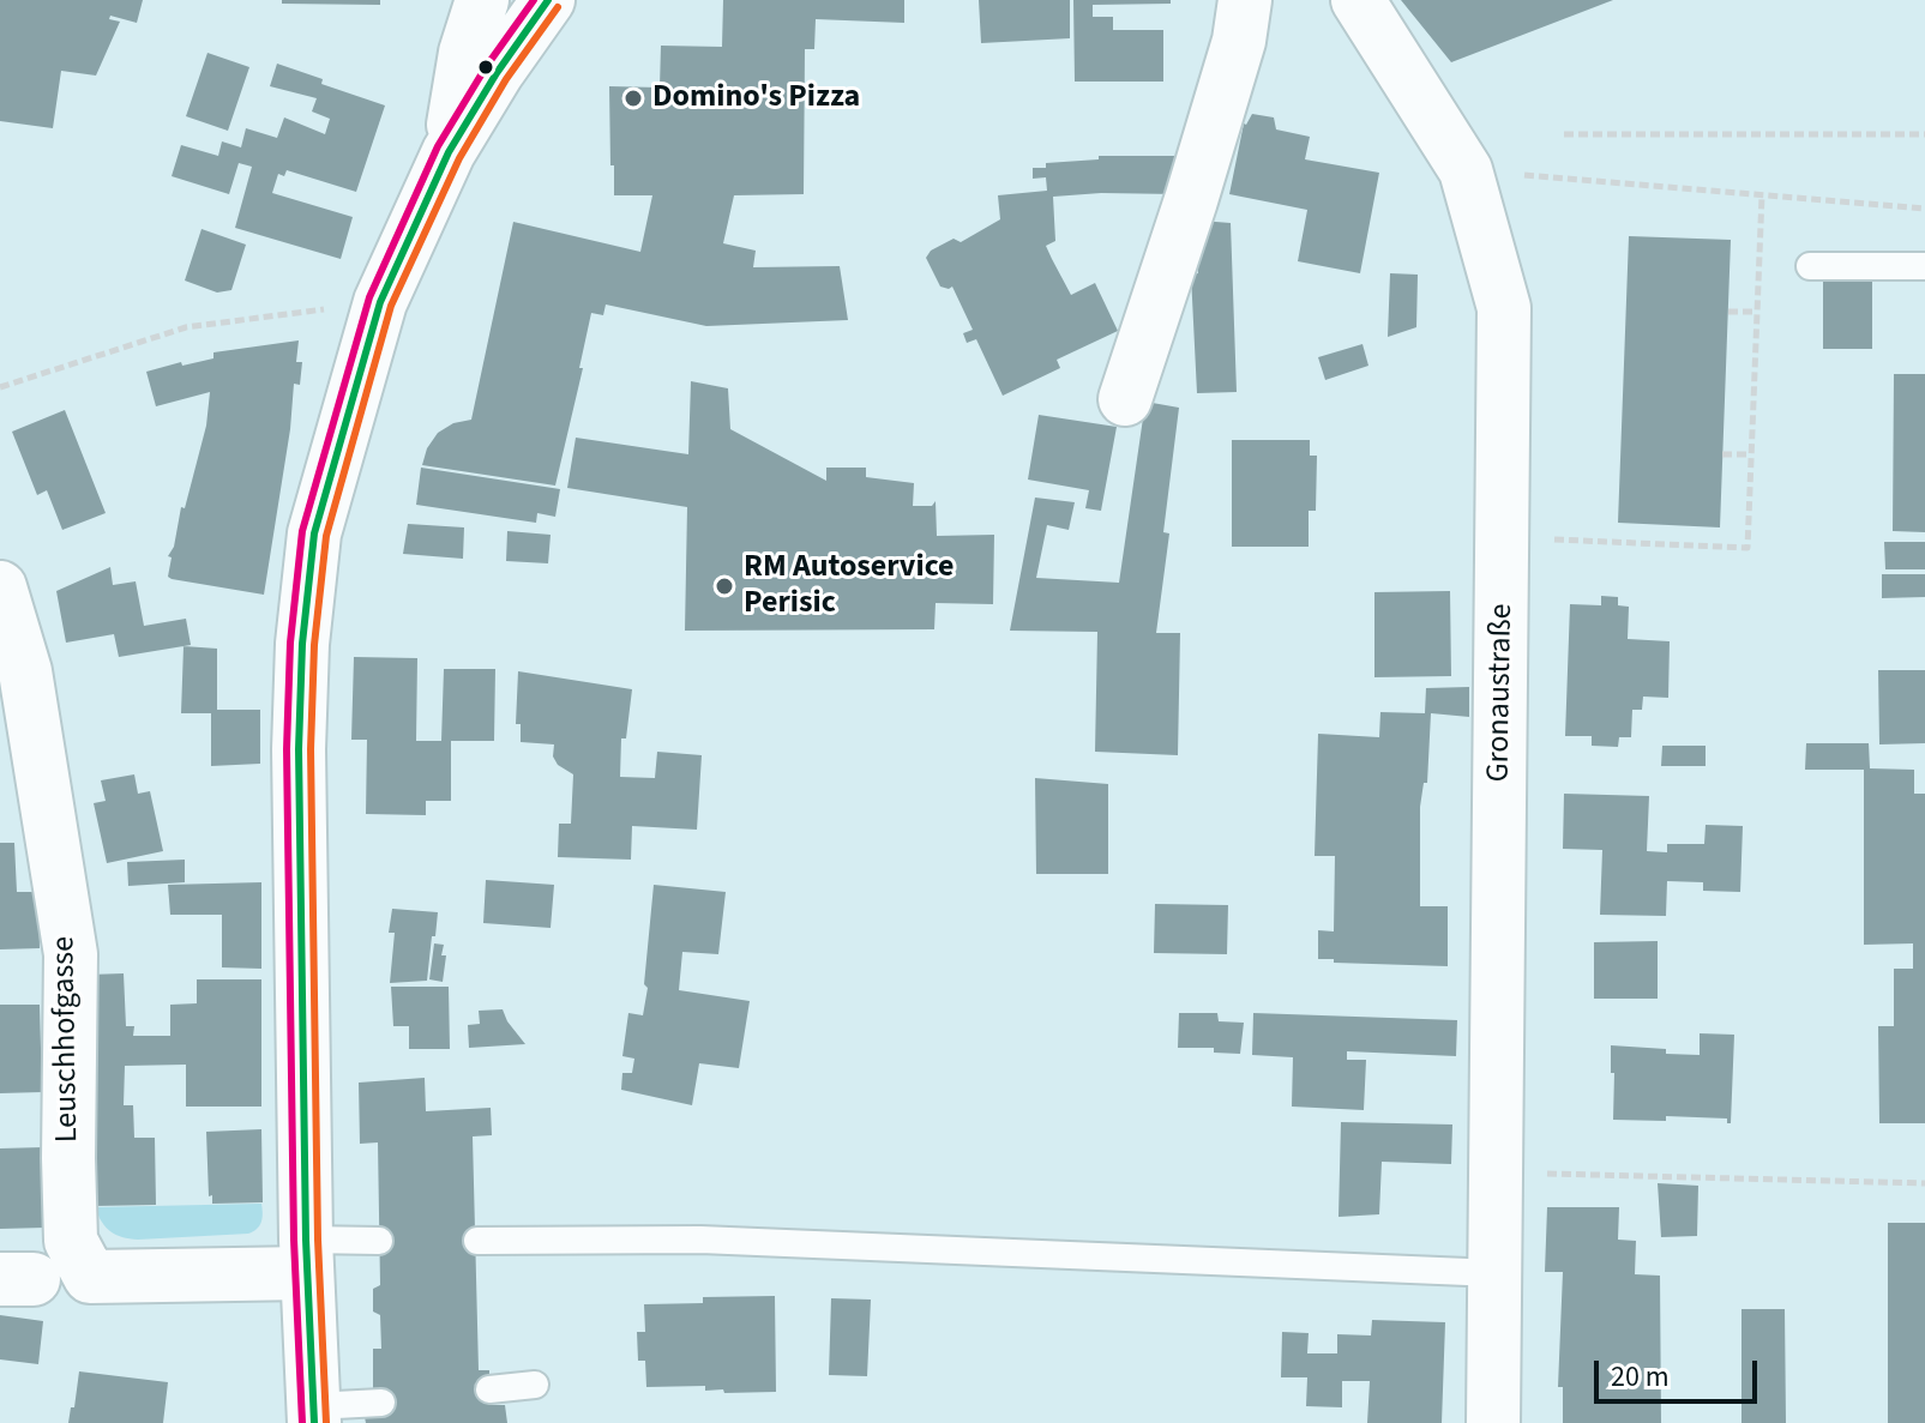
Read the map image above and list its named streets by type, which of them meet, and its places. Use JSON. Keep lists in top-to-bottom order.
{
  "streets": {
    "street": ["Gronaustraße", "Leuschhofgasse"]
  },
  "places": ["Domino's Pizza", "RM Autoservice Perisic"],
  "scale_bar": "20 m"
}
